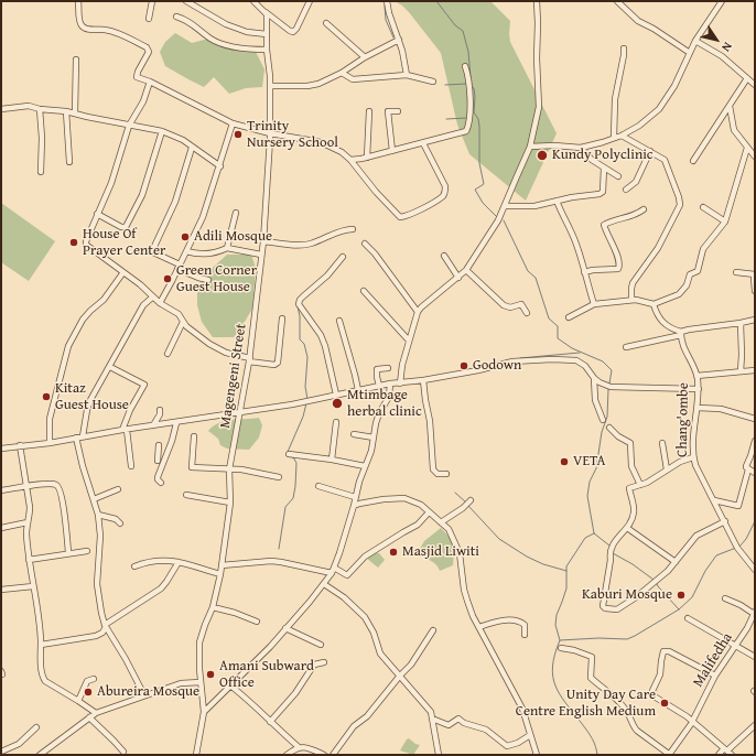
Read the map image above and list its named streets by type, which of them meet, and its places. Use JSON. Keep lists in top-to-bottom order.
{
  "streets": {
    "street": ["Magengeni Street", "Chang'ombe", "Malifedha"]
  },
  "places": [
    "Trinity Nursery School",
    "Kundy Polyclinic",
    "Adili Mosque",
    "House Of Prayer Center",
    "Green Corner Guest House",
    "Godown",
    "Kitaz Guest House",
    "Mtimbage herbal clinic",
    "VETA",
    "Masjid Liwiti",
    "Kaburi Mosque",
    "Amani Subward Office",
    "Abureira Mosque",
    "Unity Day Care Centre English Medium"
  ],
  "north": "bottom right"
}
